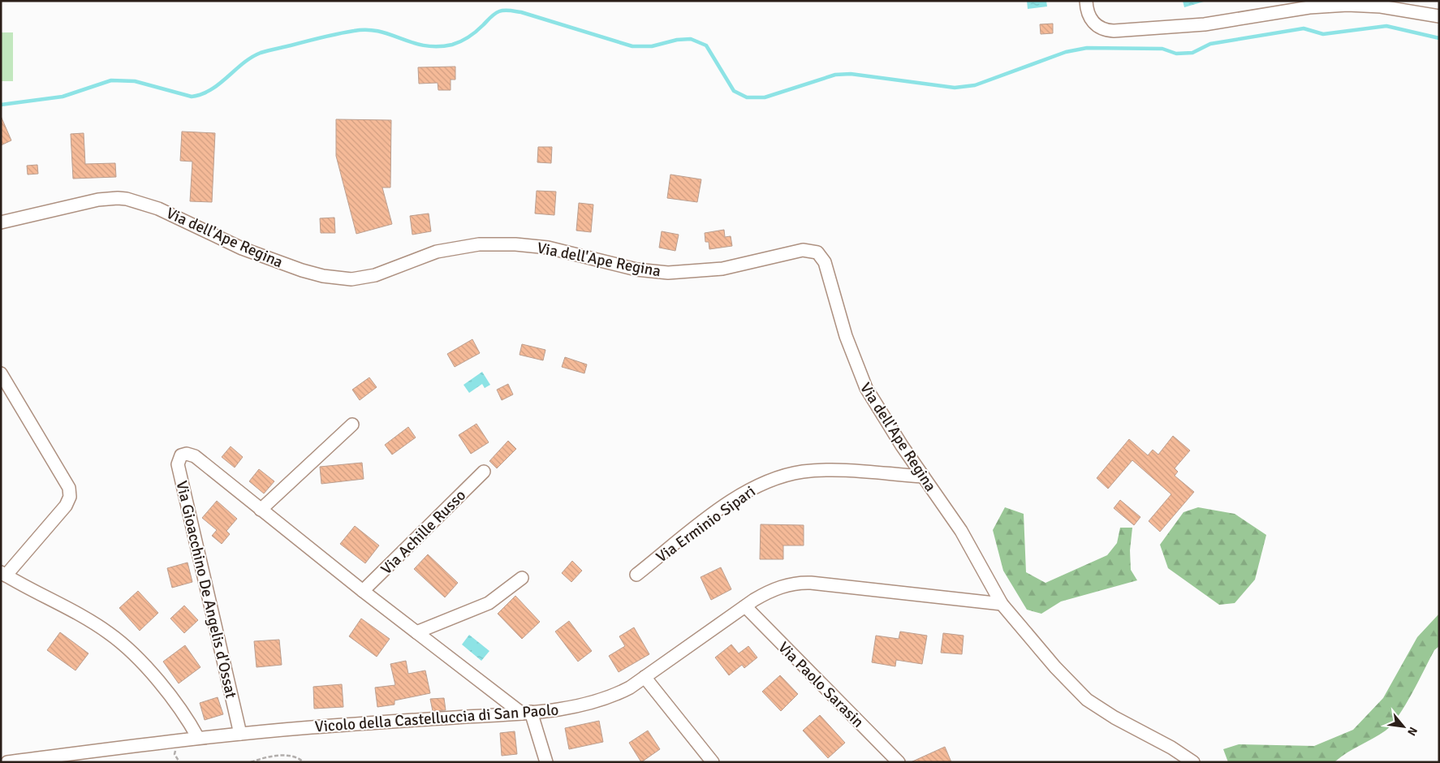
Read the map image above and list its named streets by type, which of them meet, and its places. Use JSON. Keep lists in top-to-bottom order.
{
  "streets": {
    "street": [
      "Via dell'Ape Regina",
      "Via Erminio Sipari",
      "Via Achille Russo",
      "Via Gioacchino De Angelis d'Ossat",
      "Via Paolo Sarasin",
      "Vicolo della Castelluccia di San Paolo"
    ]
  },
  "crossings": [
    ["Via dell'Ape Regina", "Via Erminio Sipari"],
    ["Via dell'Ape Regina", "Vicolo della Castelluccia di San Paolo"],
    ["Via Gioacchino De Angelis d'Ossat", "Vicolo della Castelluccia di San Paolo"],
    ["Via Paolo Sarasin", "Vicolo della Castelluccia di San Paolo"]
  ],
  "north": "bottom right"
}
